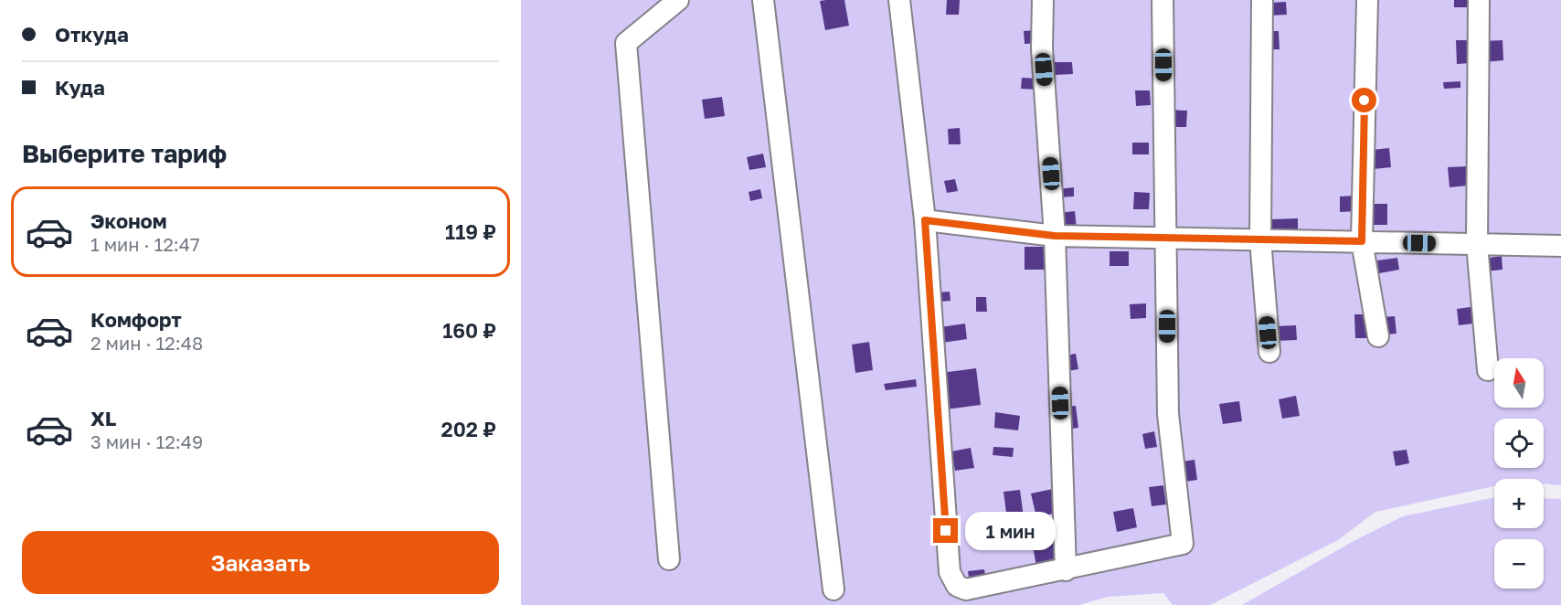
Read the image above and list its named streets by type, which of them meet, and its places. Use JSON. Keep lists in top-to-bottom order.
{
  "north": "top",
  "page": {
    "banner": ["Откуда", "Куда"],
    "heading": "Выберите тариф",
    "list": [
      {
        "name": "Эконом",
        "note": "1 мин · 12:47",
        "value": "119 ₽"
      },
      {
        "name": "Комфорт",
        "note": "2 мин · 12:48",
        "value": "160 ₽"
      },
      {
        "name": "XL",
        "note": "3 мин · 12:49",
        "value": "202 ₽"
      }
    ],
    "map_buttons": ["+", "−"],
    "bubble": "1 мин",
    "buttons": "Заказать"
  }
}
